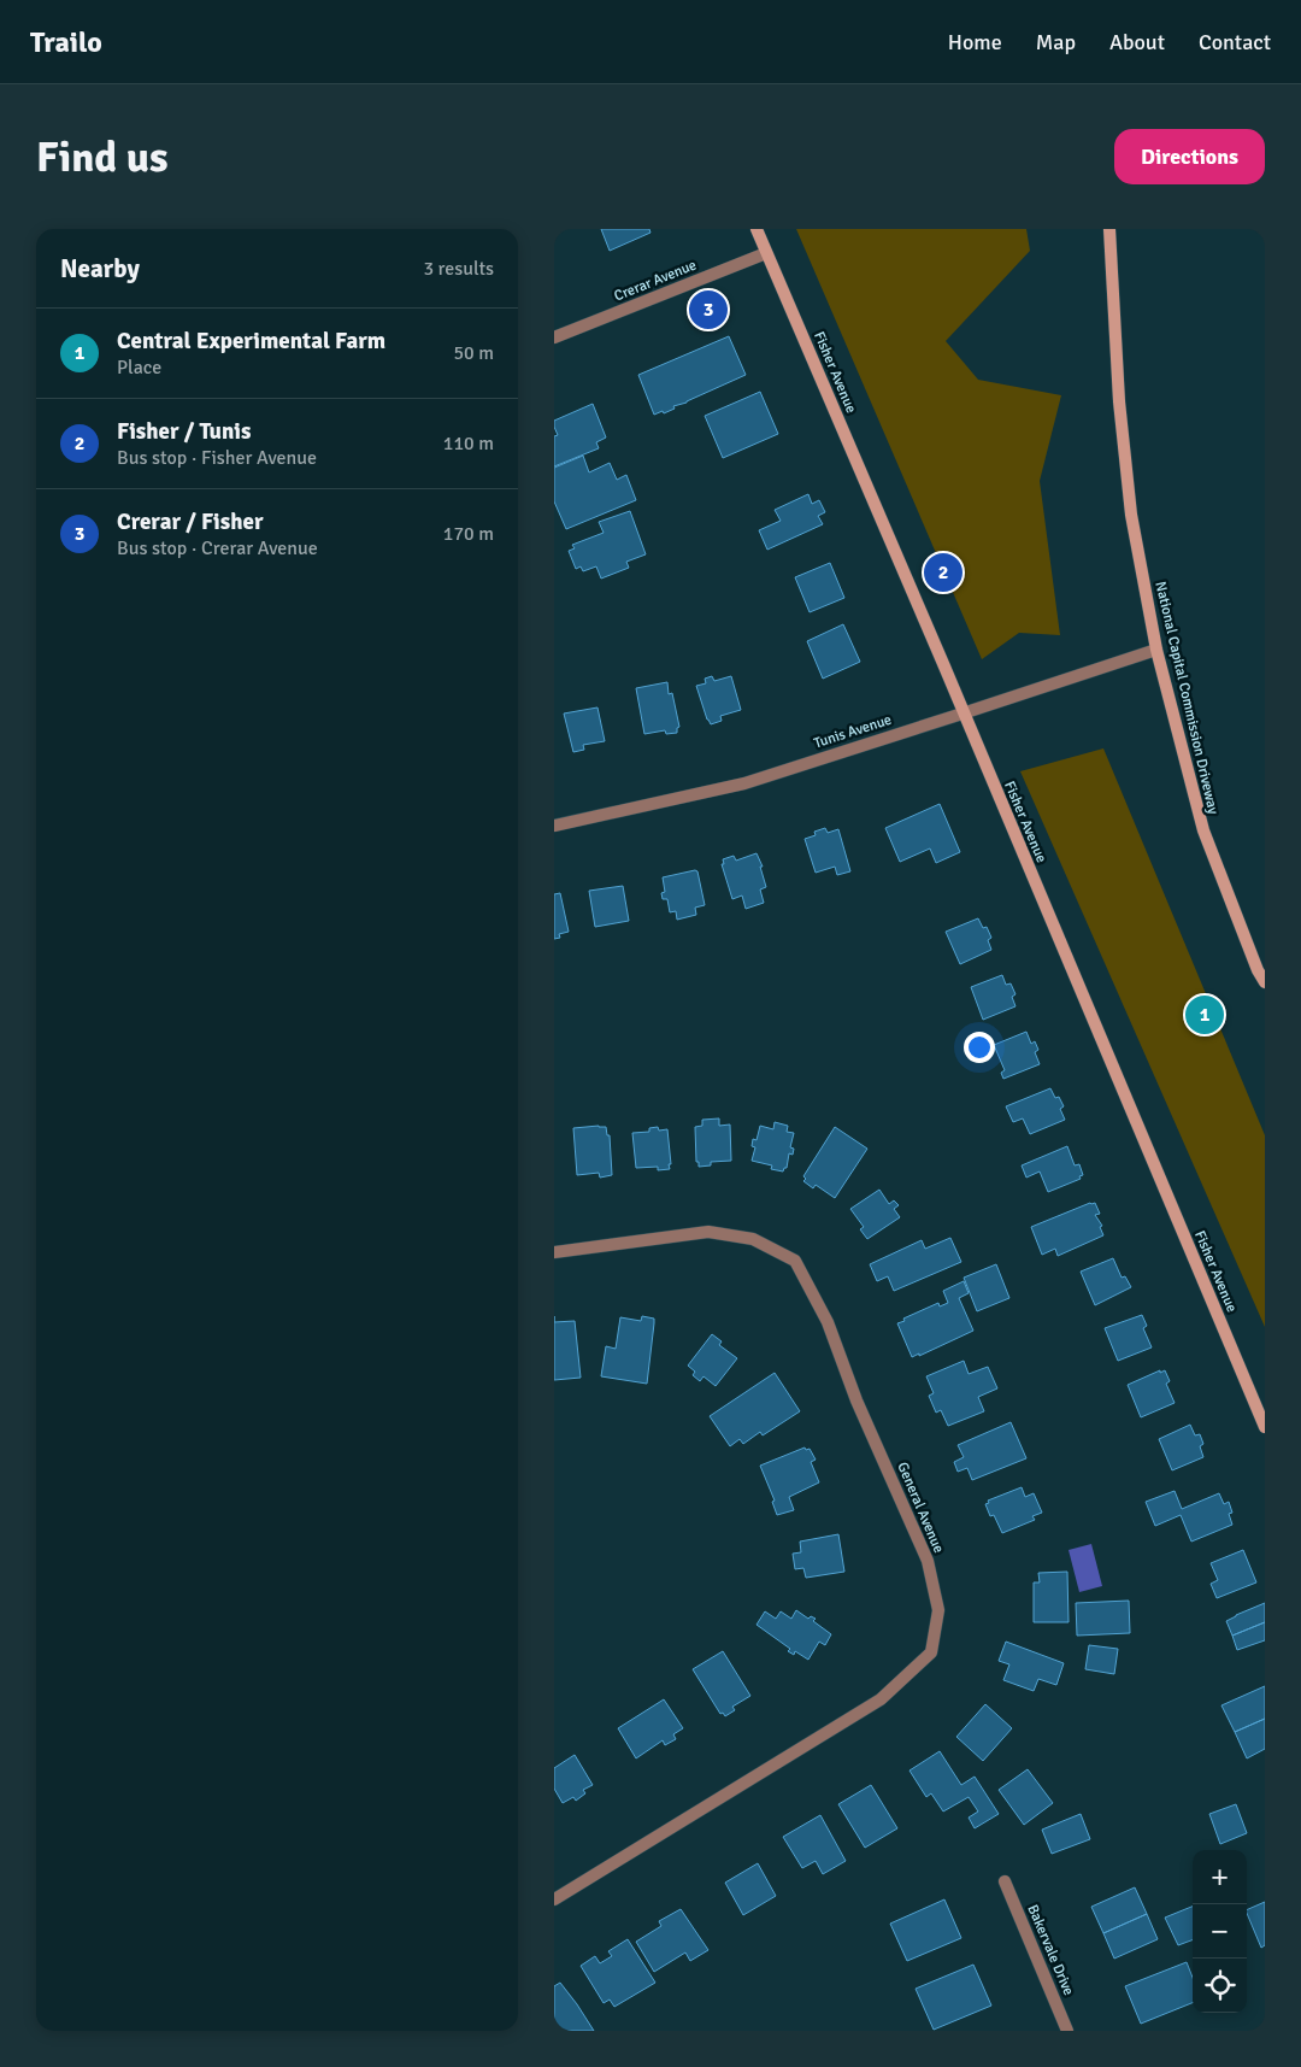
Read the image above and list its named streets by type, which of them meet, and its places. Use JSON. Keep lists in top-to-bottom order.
{
  "streets": {
    "main road": ["Fisher Avenue", "National Capital Commission Driveway"],
    "street": [
      "Crerar Avenue",
      "Tunis Avenue",
      "General Avenue",
      "Bakervale Drive"
    ]
  },
  "crossings": [
    ["Crerar Avenue", "Fisher Avenue"],
    ["Fisher Avenue", "Tunis Avenue"],
    ["National Capital Commission Driveway", "Tunis Avenue"]
  ],
  "page": {
    "header": "Trailo",
    "nav": [
      "Home",
      "Map",
      "About",
      "Contact"
    ],
    "buttons": "Directions",
    "title": "Find us",
    "heading": ["Nearby", "3 results"],
    "pins": ["3", "2", "1"],
    "list": [
      {
        "mark": "1",
        "name": "Central Experimental Farm",
        "note": "Place",
        "value": "50 m"
      },
      {
        "mark": "2",
        "name": "Fisher / Tunis",
        "note": "Bus stop · Fisher Avenue",
        "value": "110 m"
      },
      {
        "mark": "3",
        "name": "Crerar / Fisher",
        "note": "Bus stop · Crerar Avenue",
        "value": "170 m"
      }
    ],
    "map_buttons": ["+", "−"]
  }
}
